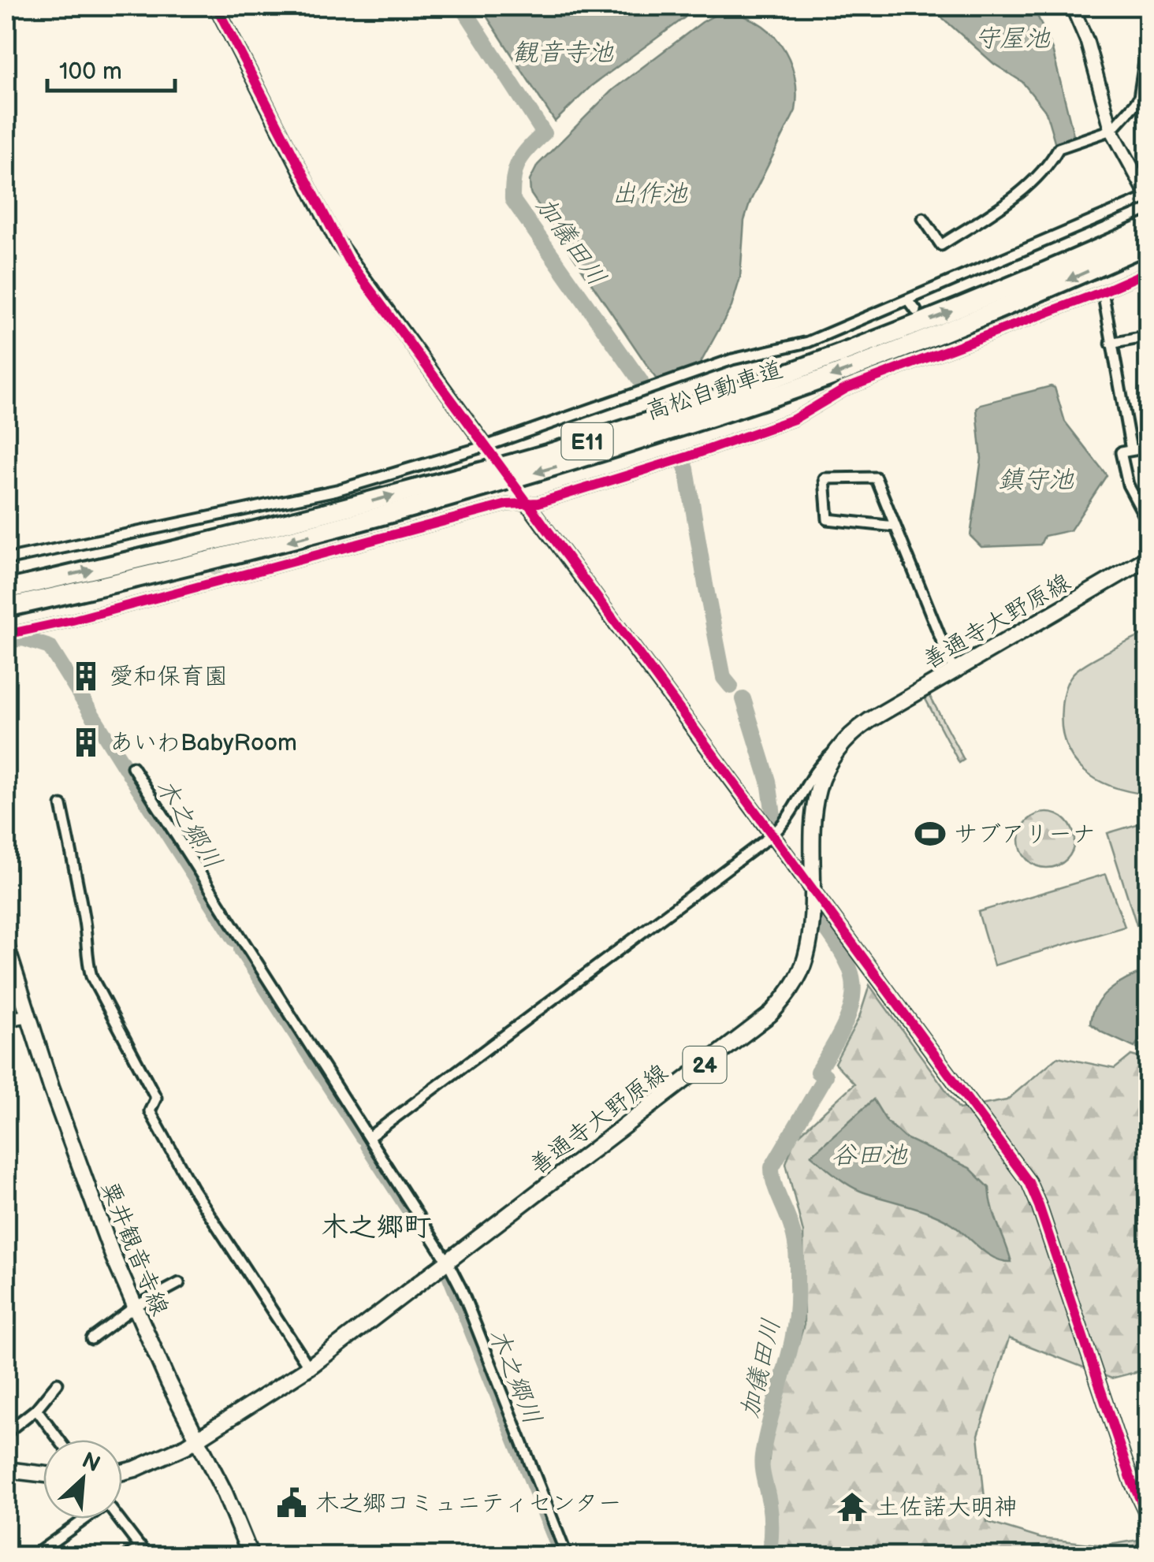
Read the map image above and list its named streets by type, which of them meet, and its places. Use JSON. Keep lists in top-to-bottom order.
{
  "streets": {
    "highway": ["高松自動車道", "E11"],
    "main road": ["善通寺大野原線", "24", "粟井観音寺線"]
  },
  "crossings": [
    ["善通寺大野原線", "粟井観音寺線"]
  ],
  "districts": ["木之郷町"],
  "water": [
    "守屋池",
    "観音寺池",
    "出作池",
    "加儀田川",
    "鎮守池",
    "木之郷川",
    "谷田池"
  ],
  "places": {
    "building": ["愛和保育園", "あいわBabyRoom"],
    "sports": ["サブアリーナ"],
    "public building": ["木之郷コミュニティセンター"],
    "temple": ["土佐諾大明神"]
  },
  "scale_bar": "100 m",
  "north": "top right"
}
